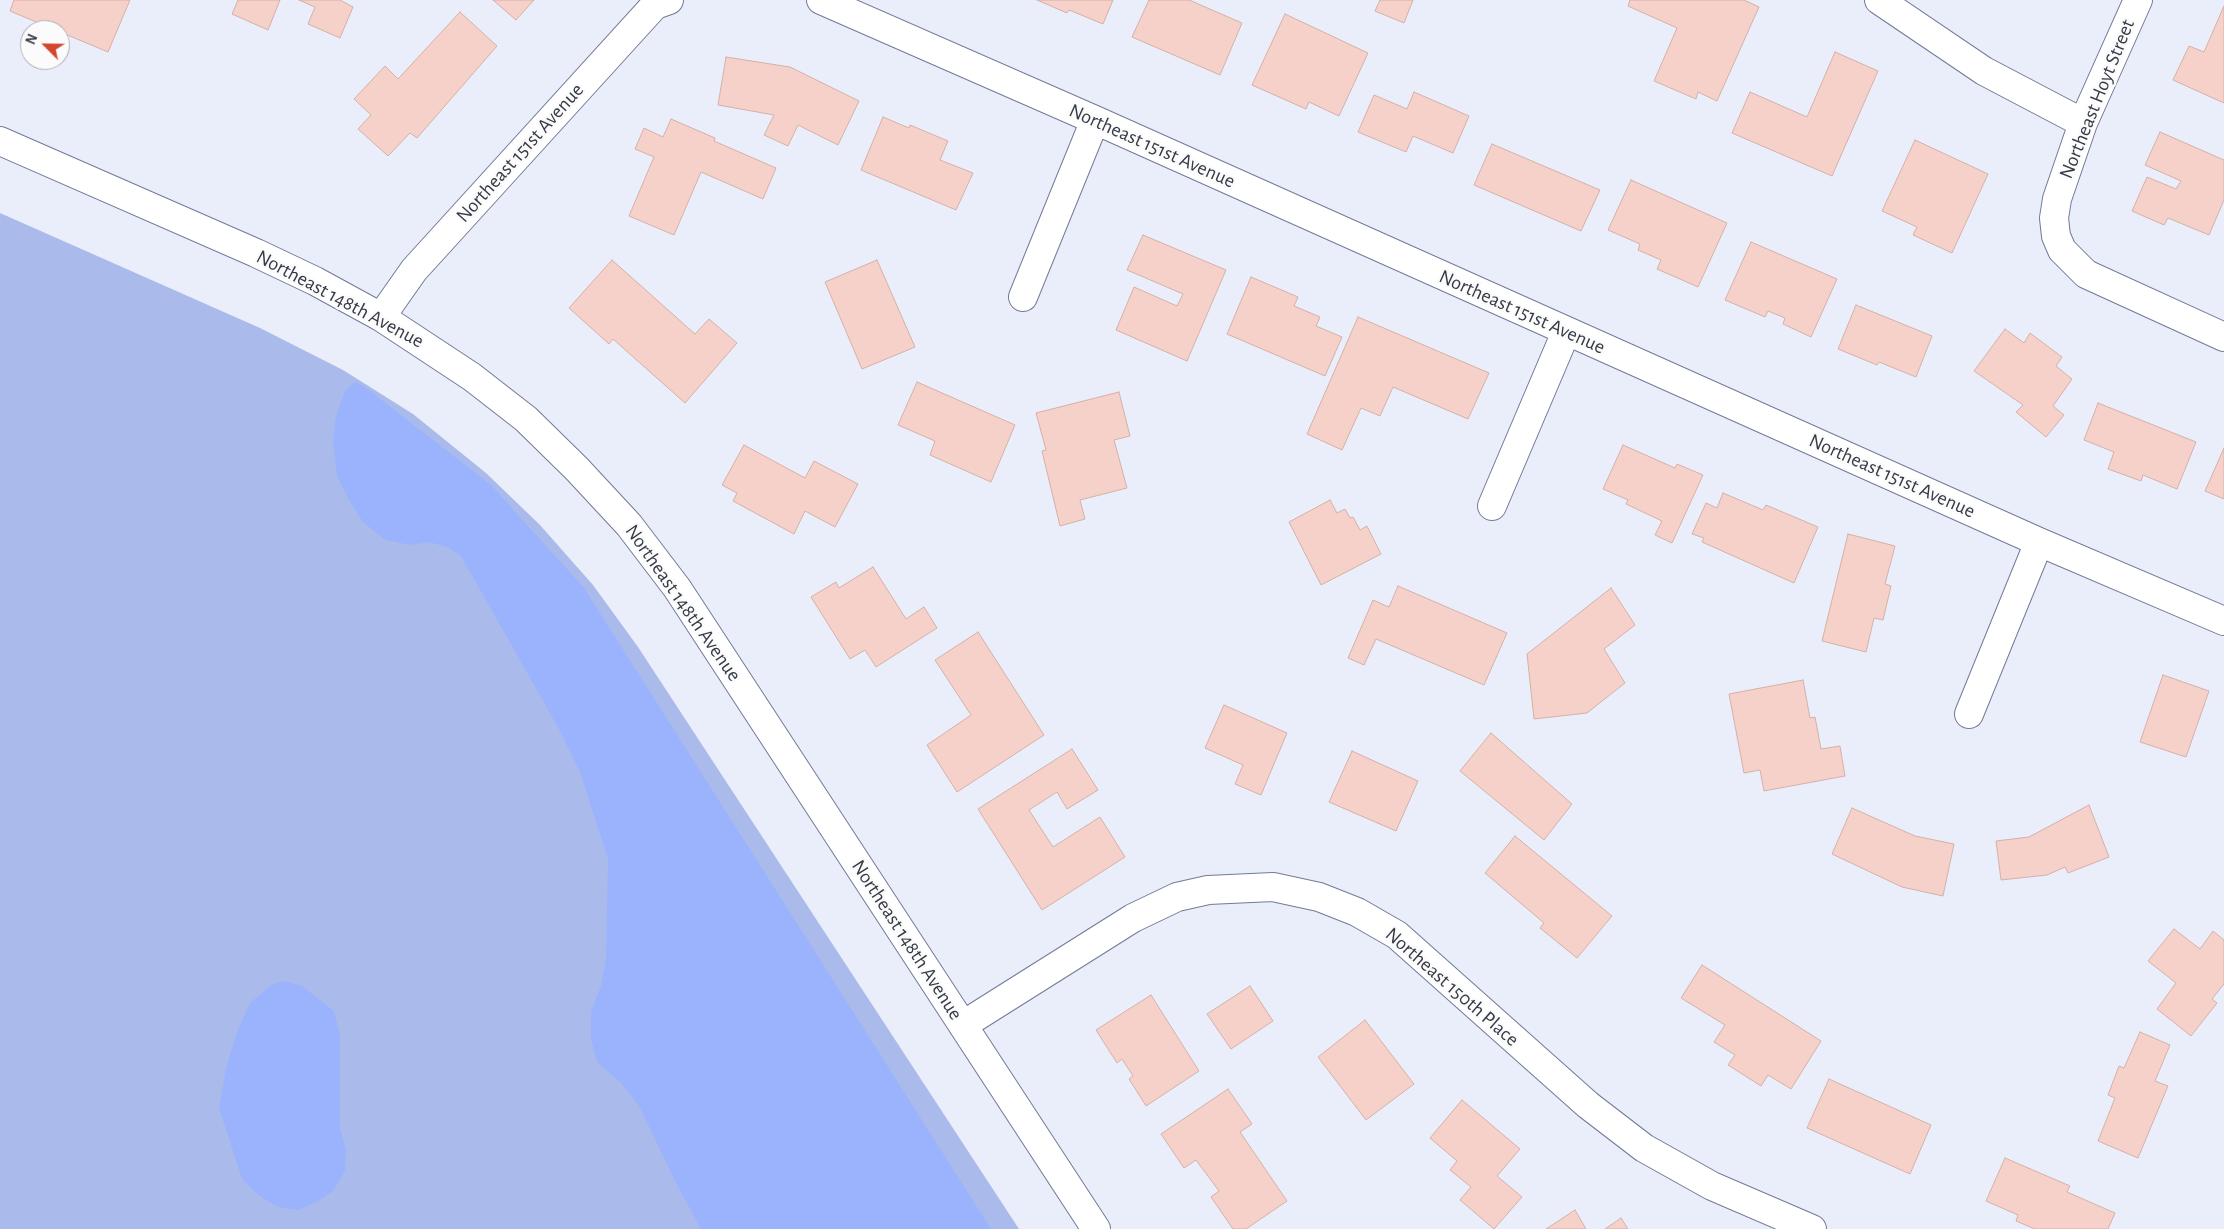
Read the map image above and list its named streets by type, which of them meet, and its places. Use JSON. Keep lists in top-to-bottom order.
{
  "streets": {
    "street": [
      "Northeast Hoyt Street",
      "Northeast 151st Avenue",
      "Northeast 148th Avenue",
      "Northeast 150th Place"
    ]
  },
  "crossings": [
    ["Northeast 151st Avenue", "Northeast 148th Avenue"],
    ["Northeast 148th Avenue", "Northeast 150th Place"]
  ],
  "north": "top left"
}
